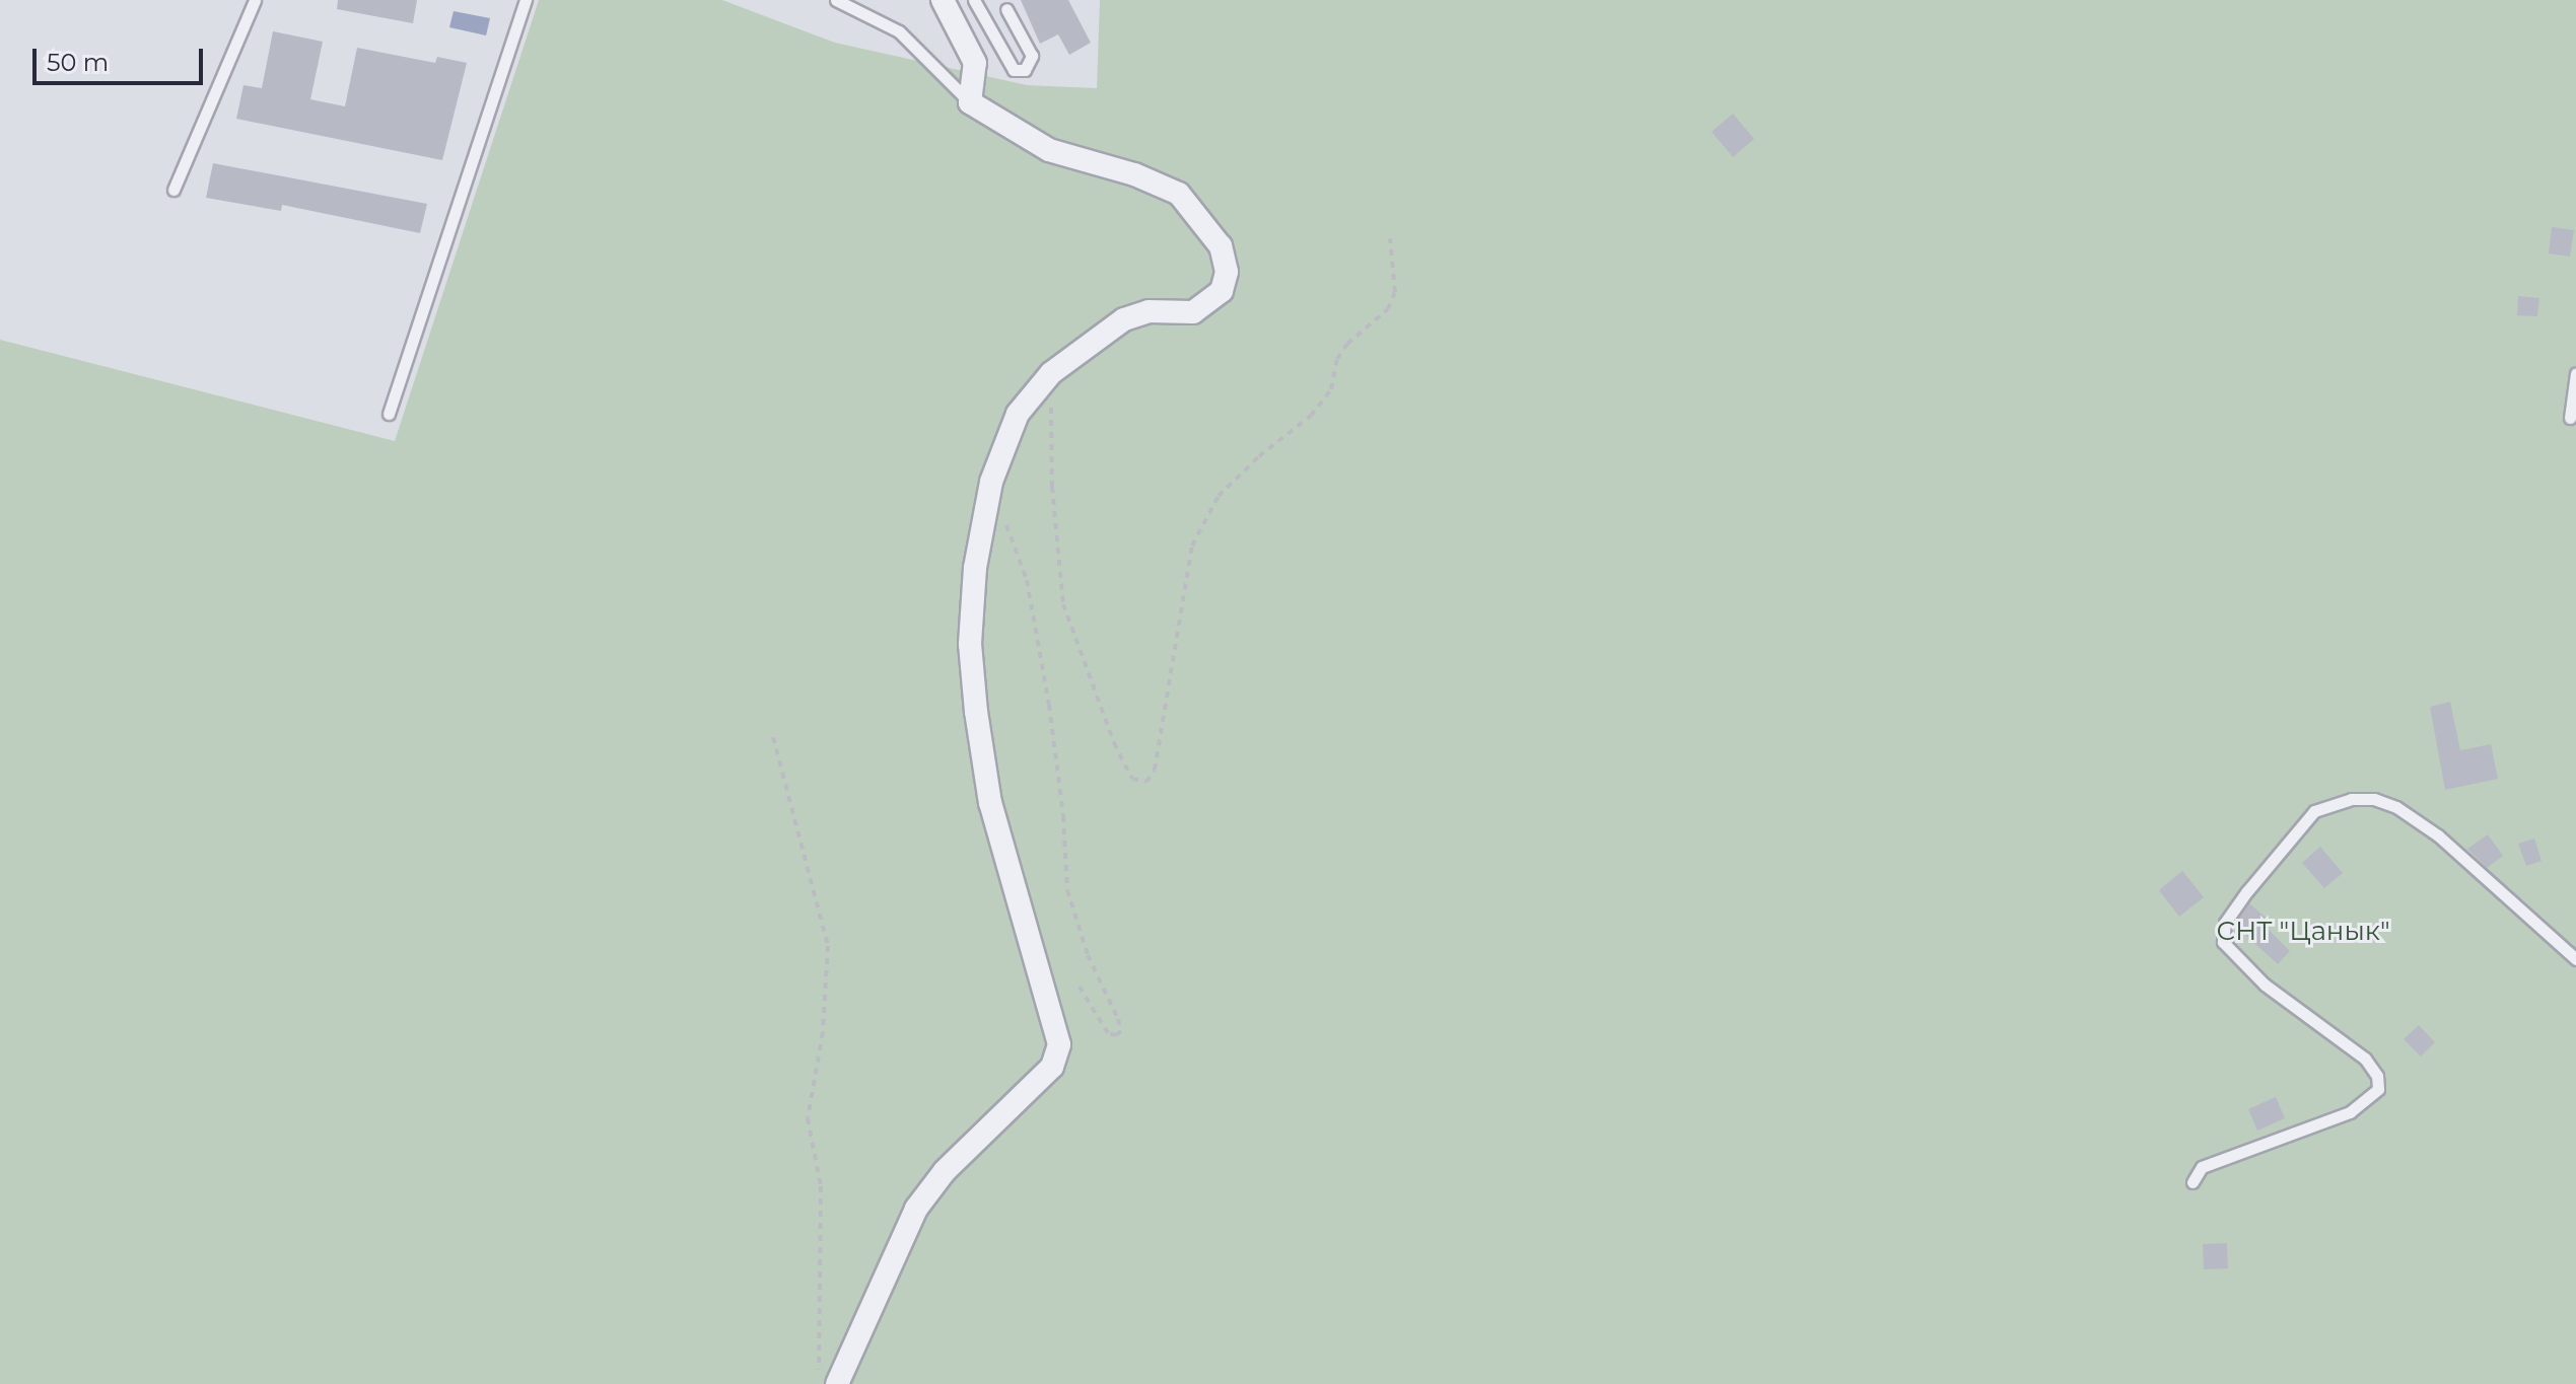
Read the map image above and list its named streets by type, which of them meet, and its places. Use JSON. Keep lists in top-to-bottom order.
{
  "parks": ["СНТ \"Цанык\""],
  "scale_bar": "50 m"
}
